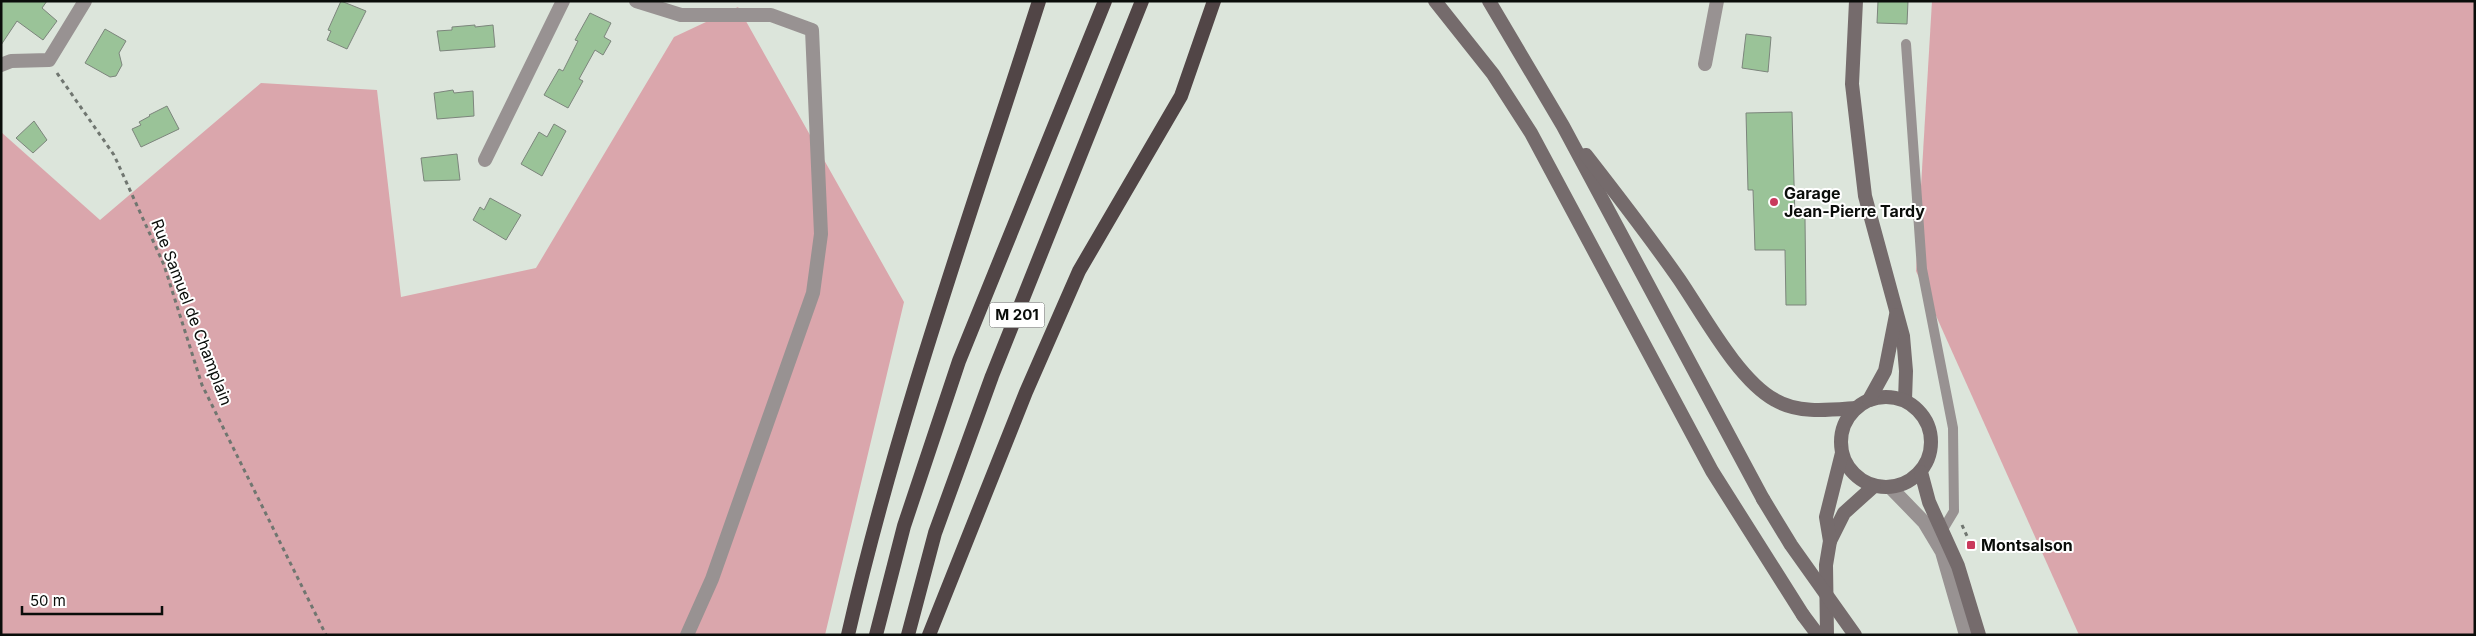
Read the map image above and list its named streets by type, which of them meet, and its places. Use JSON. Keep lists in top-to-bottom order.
{
  "streets": {
    "highway": ["M 201"],
    "path": ["Rue Samuel de Champlain"]
  },
  "places": {
    "other": ["Garage Jean-Pierre Tardy"],
    "transit": ["Montsalson"]
  },
  "scale_bar": "50 m"
}
